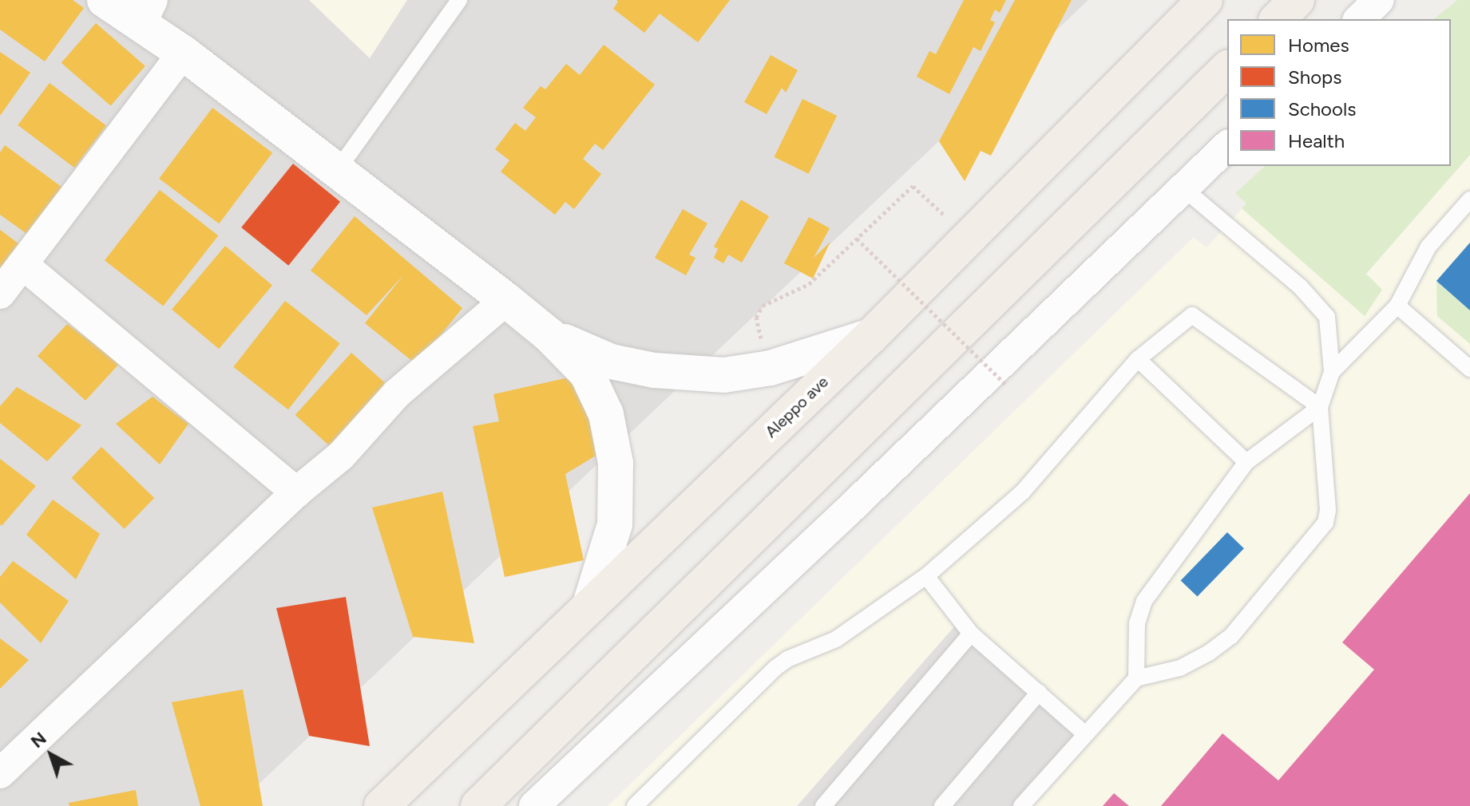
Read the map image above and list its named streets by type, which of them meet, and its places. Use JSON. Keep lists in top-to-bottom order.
{
  "streets": {
    "main road": ["Aleppo ave"]
  },
  "legend": [
    "Homes",
    "Shops",
    "Schools",
    "Health"
  ],
  "north": "top left"
}
